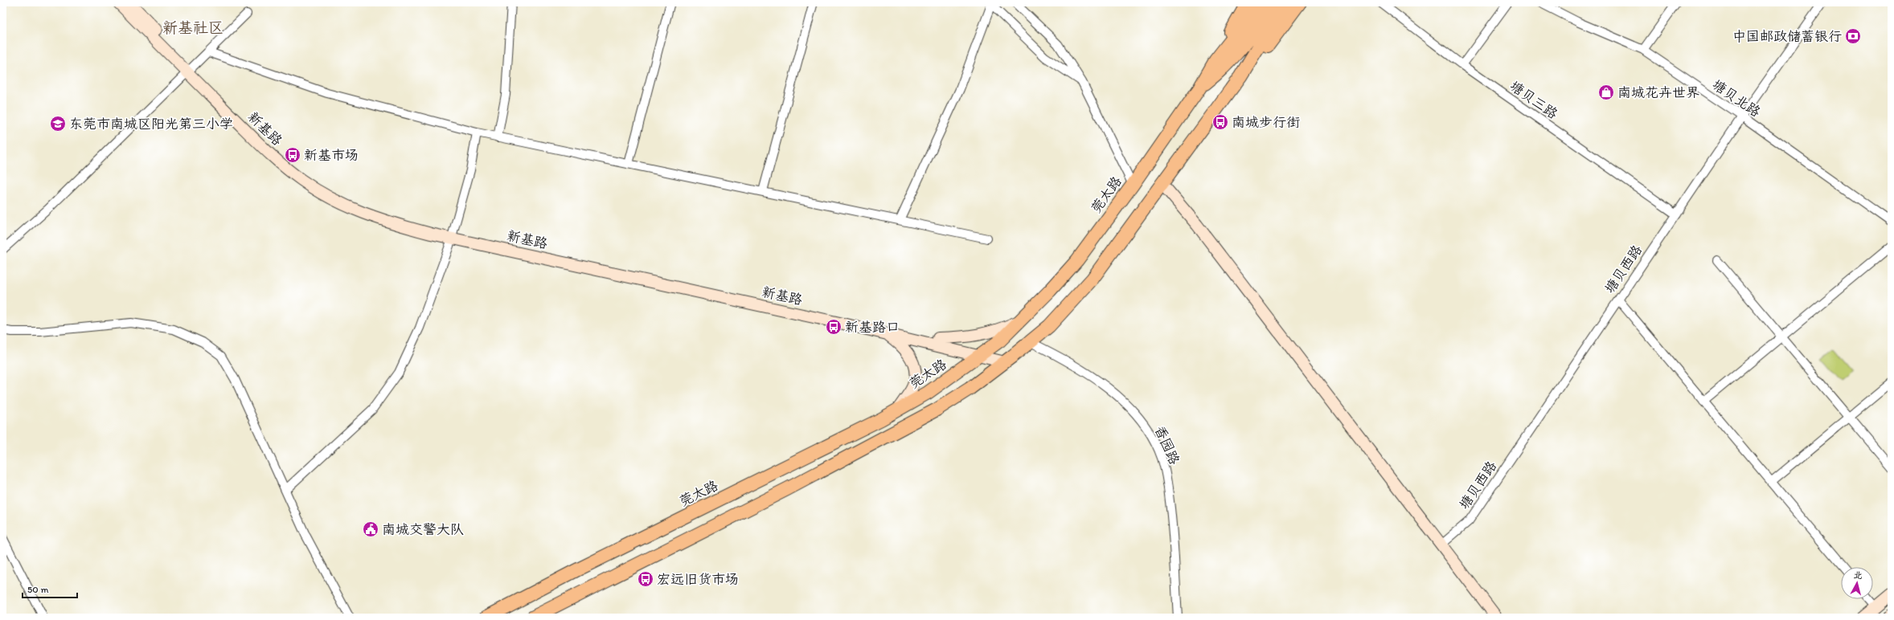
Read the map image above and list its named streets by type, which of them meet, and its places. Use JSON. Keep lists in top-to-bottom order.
{
  "streets": {
    "main road": ["莞太路"],
    "street": [
      "塘贝北路",
      "塘贝三路",
      "新基路",
      "塘贝西路",
      "香园路"
    ]
  },
  "crossings": [
    ["塘贝北路", "塘贝西路"],
    ["塘贝三路", "塘贝西路"],
    ["新基路", "莞太路"]
  ],
  "districts": ["新基社区"],
  "places": {
    "bank": ["中国邮政储蓄银行"],
    "shop": ["南城花卉世界"],
    "bus stop": [
      "南城步行街",
      "新基市场",
      "新基路口",
      "宏远旧货市场"
    ],
    "school or university": ["东莞市南城区阳光第三小学"],
    "public building": ["南城交警大队"]
  },
  "scale_bar": "50 m",
  "north": "top"
}
